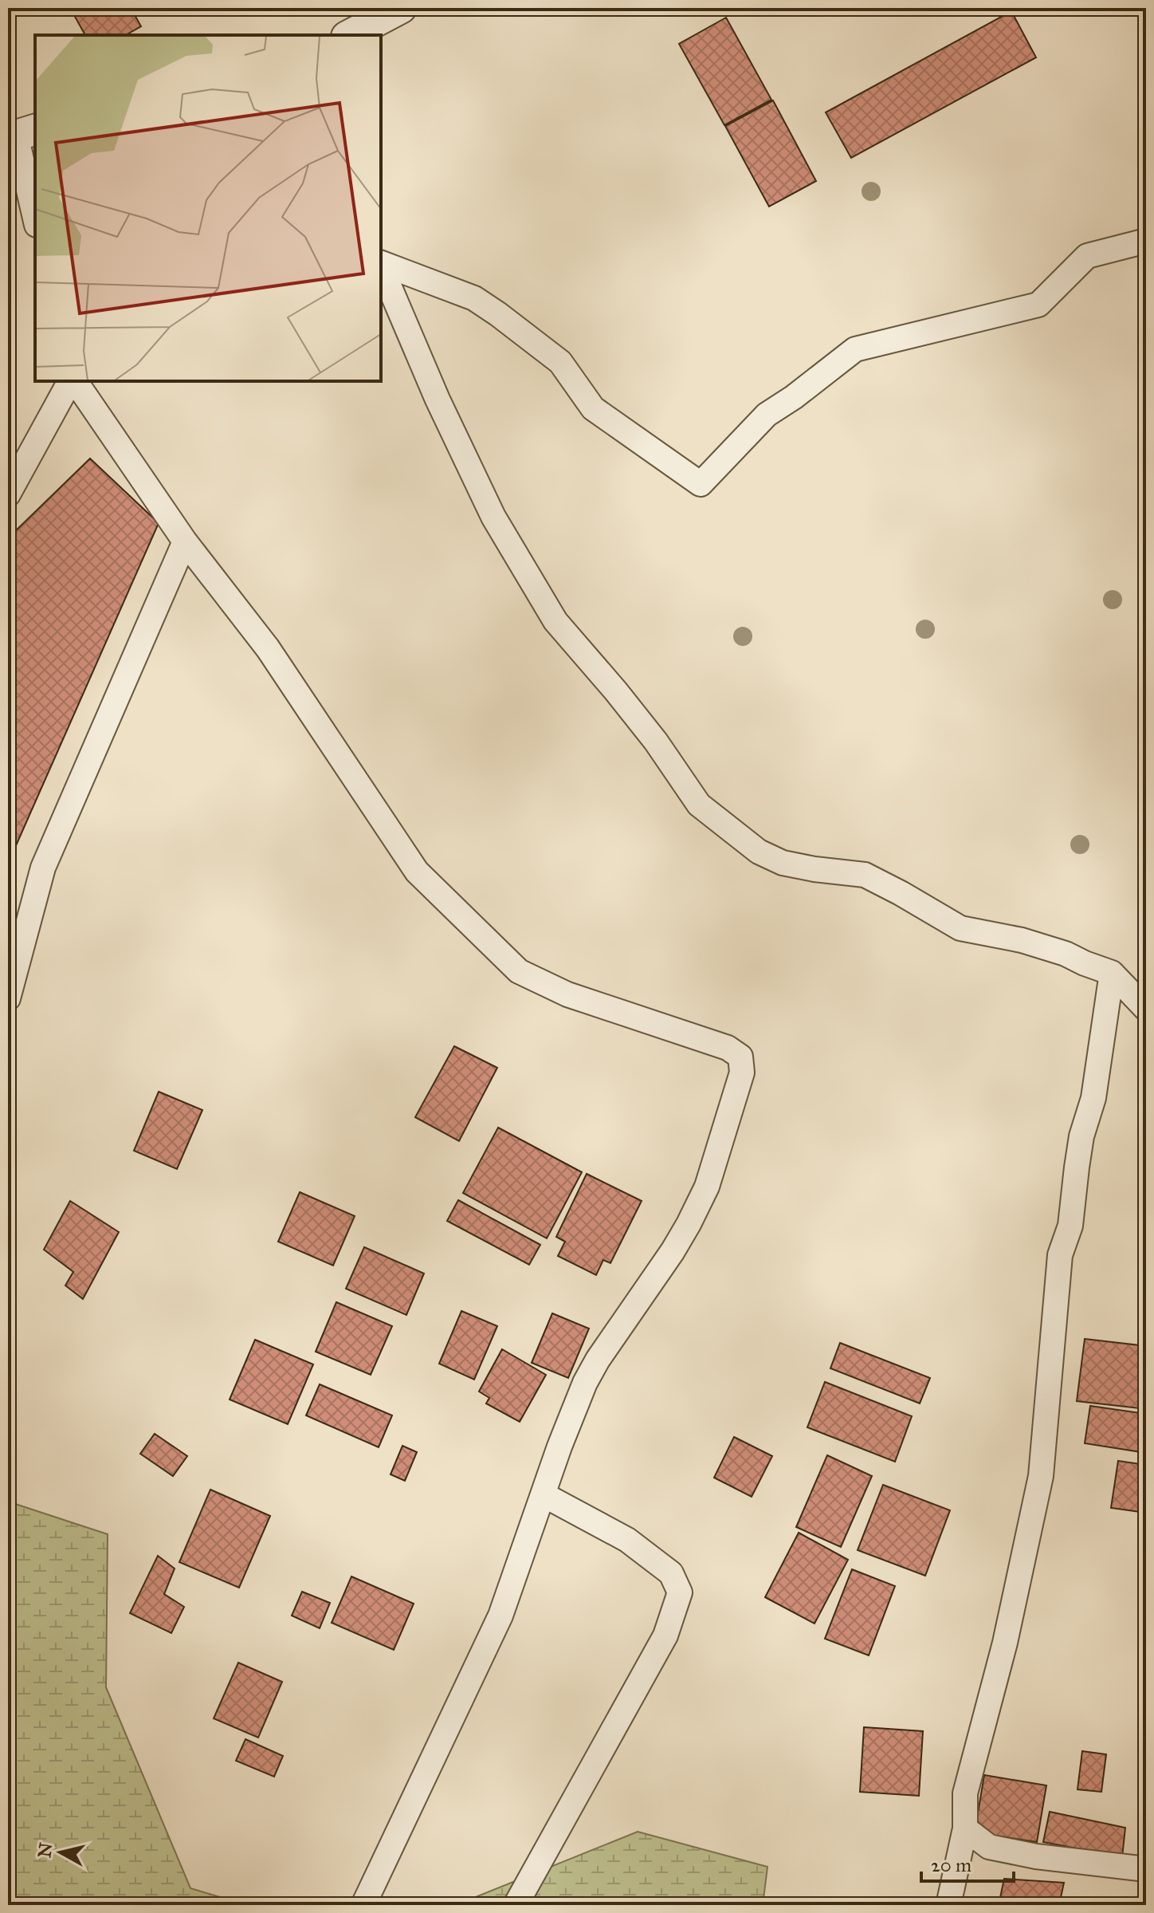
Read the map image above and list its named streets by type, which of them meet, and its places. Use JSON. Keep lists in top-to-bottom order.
{
  "scale_bar": "20 m",
  "north": "left"
}
